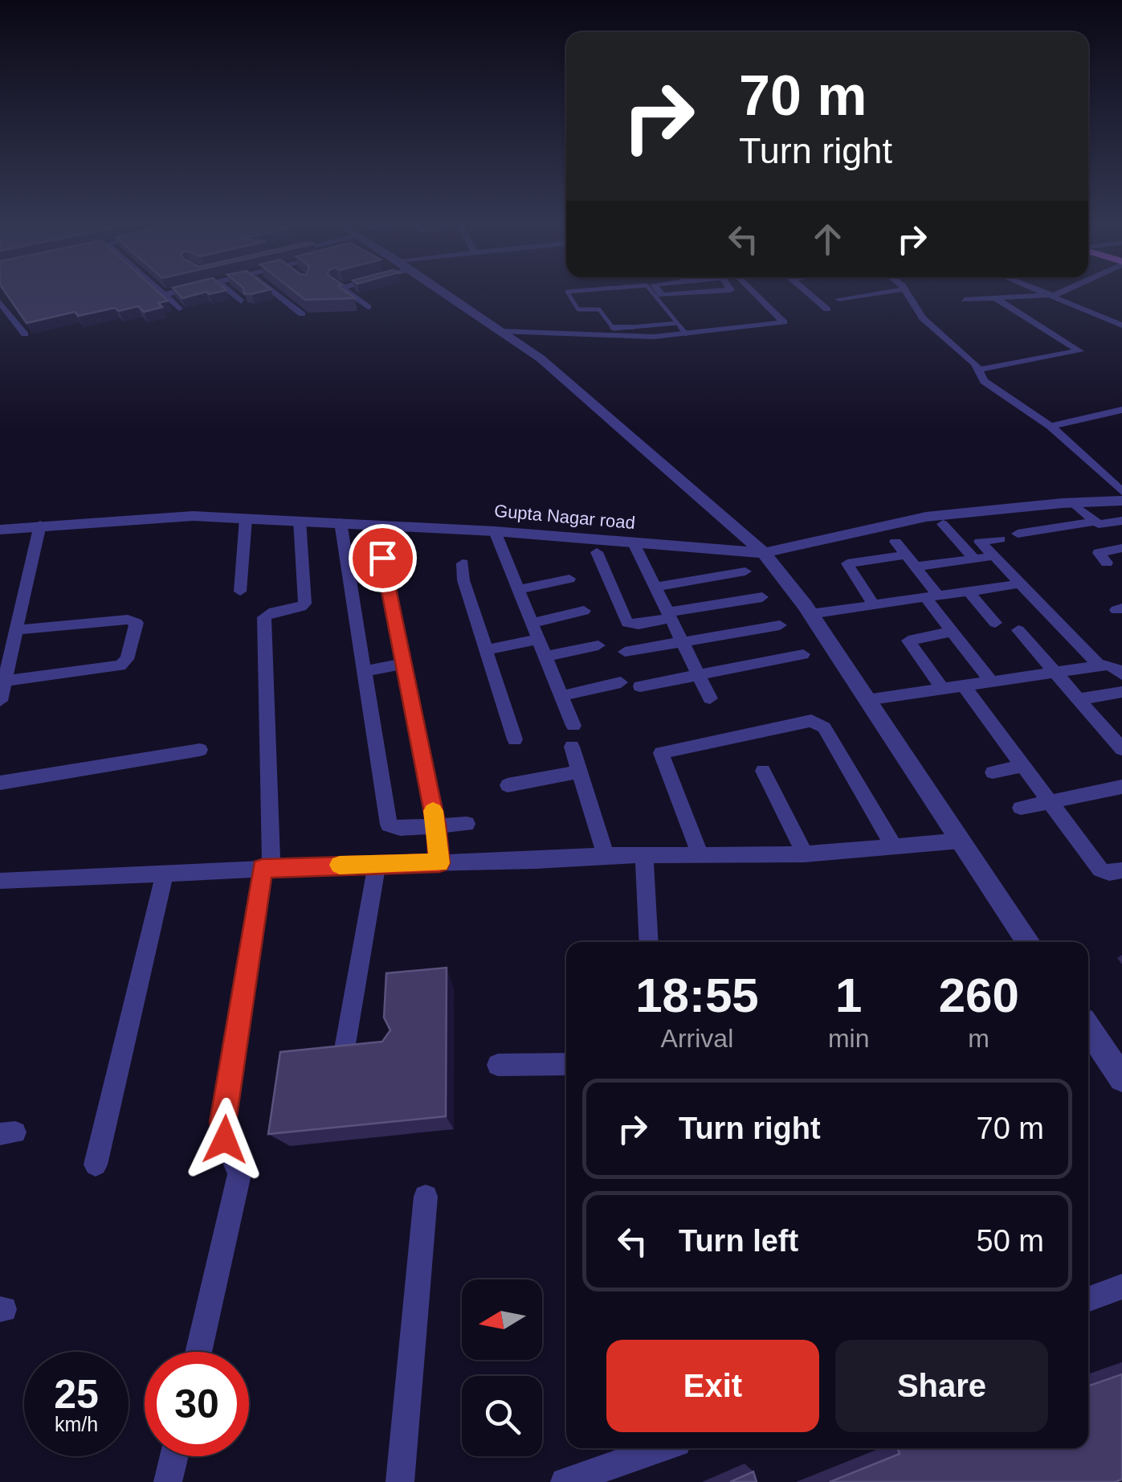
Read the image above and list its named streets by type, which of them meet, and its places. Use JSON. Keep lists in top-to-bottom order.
{
  "streets": {
    "street": ["Gupta Nagar road"]
  },
  "north": "left",
  "page": {
    "turn": ["70 m", "Turn right"],
    "eta": [
      "18:55",
      "Arrival",
      "1",
      "min",
      "260",
      "m"
    ],
    "list": [
      {
        "name": "Turn right",
        "value": "70 m"
      },
      {
        "name": "Turn left",
        "value": "50 m"
      }
    ],
    "buttons": ["Exit", "Share"],
    "speed": "25 km/h",
    "limit": "30"
  }
}
